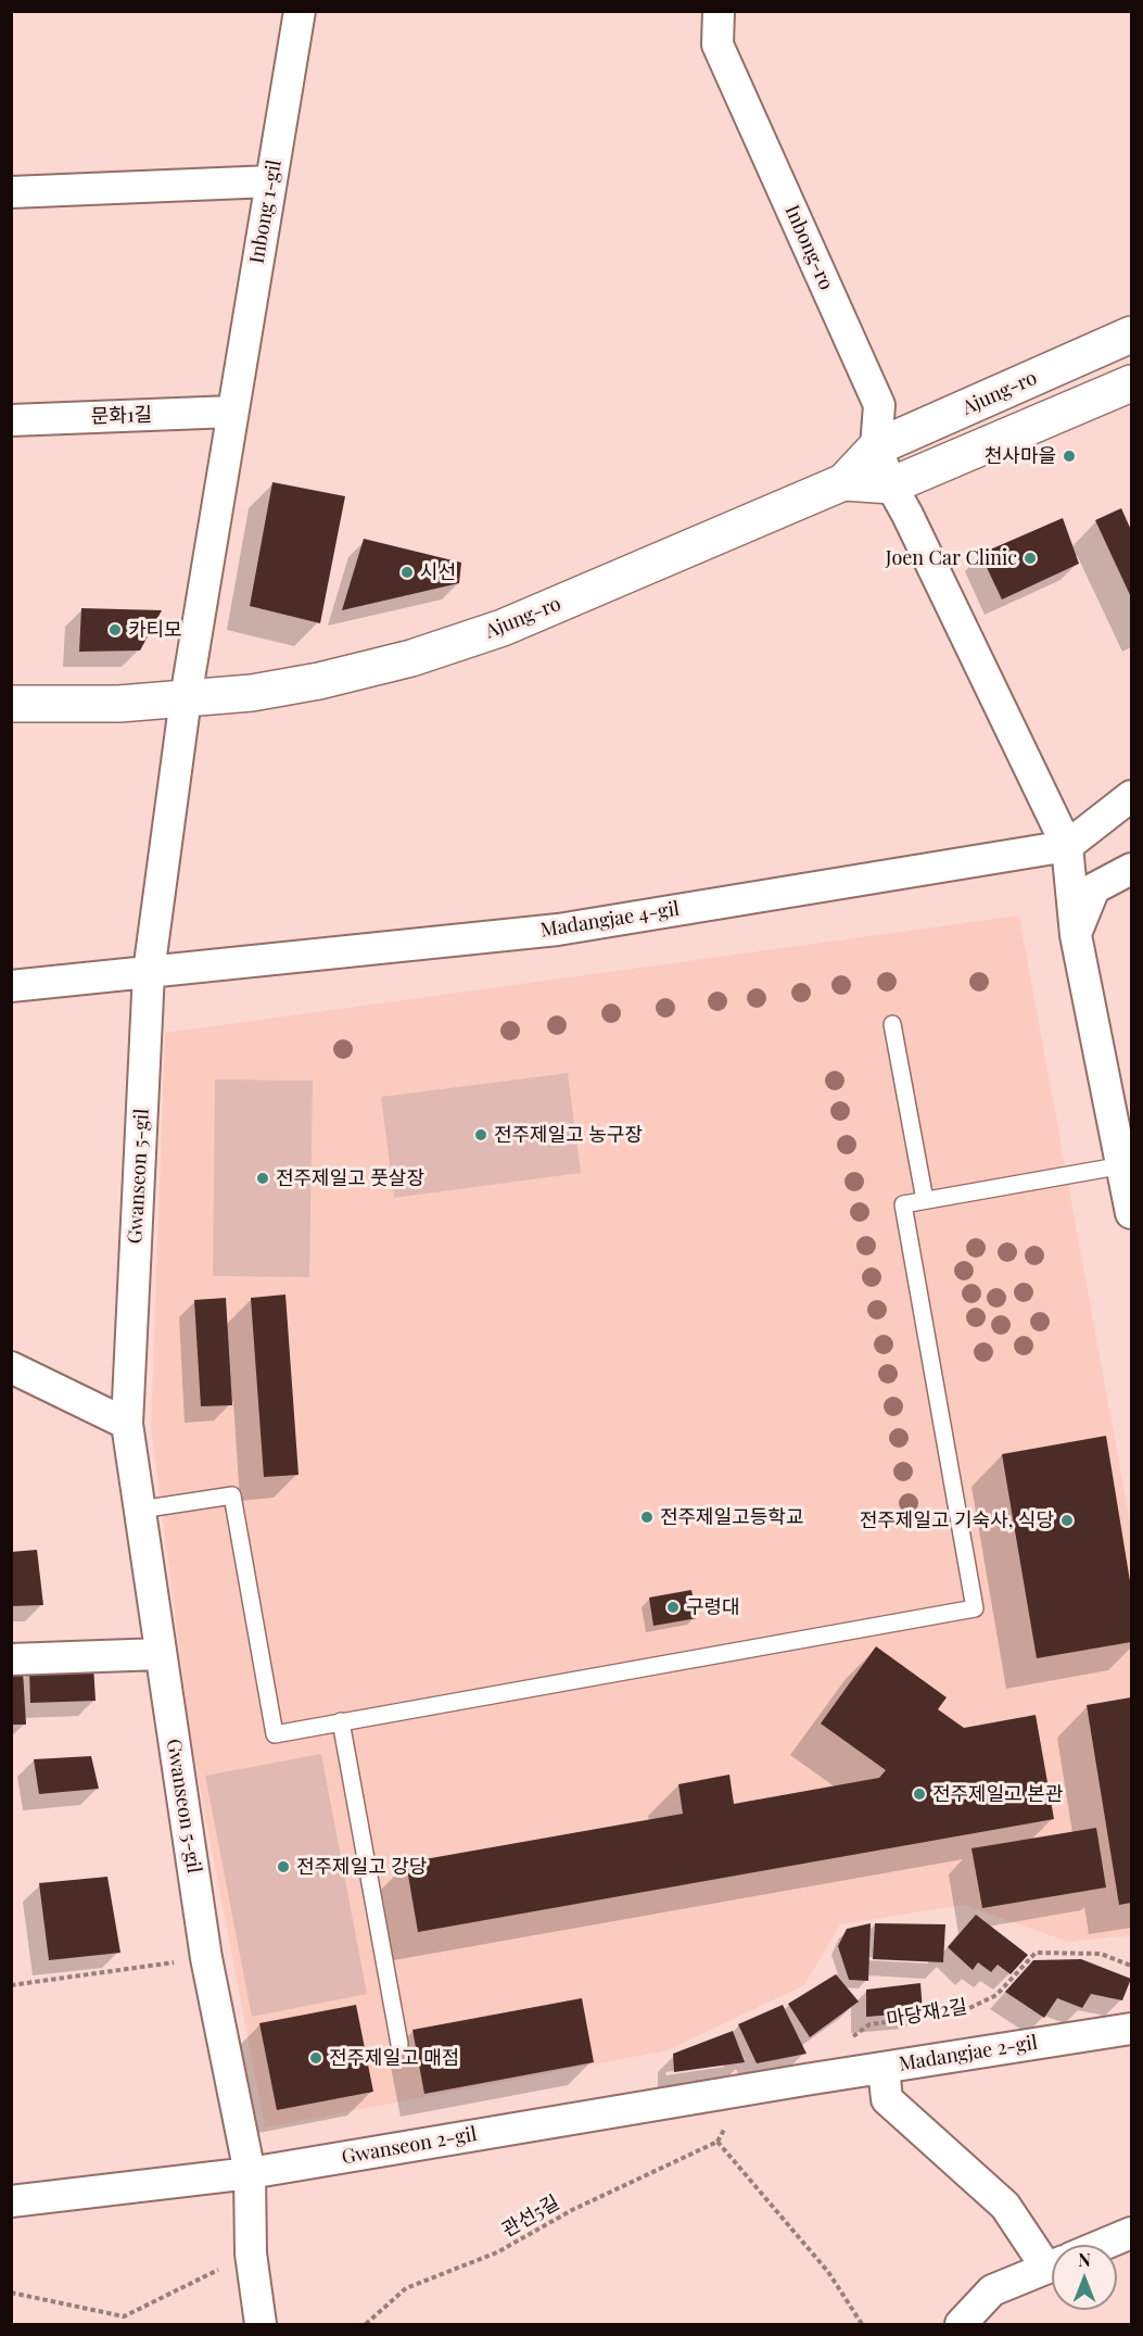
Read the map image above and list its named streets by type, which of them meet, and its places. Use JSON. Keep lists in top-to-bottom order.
{
  "streets": {
    "street": [
      "Inbong 1-gil",
      "Inbong-ro",
      "Ajung-ro",
      "문화1길",
      "Madangjae 4-gil",
      "Gwanseon 5-gil",
      "Madangjae 2-gil",
      "Gwanseon 2-gil"
    ],
    "path": ["마당재2길", "관선5길"]
  },
  "crossings": [
    ["Inbong 1-gil", "문화1길"],
    ["Inbong-ro", "Ajung-ro"],
    ["Ajung-ro", "Gwanseon 5-gil"],
    ["Madangjae 4-gil", "Gwanseon 5-gil"],
    ["Gwanseon 5-gil", "Gwanseon 2-gil"],
    ["Madangjae 2-gil", "Gwanseon 2-gil"]
  ],
  "places": [
    "천사마을",
    "Joen Car Clinic",
    "시선",
    "카티모",
    "전주제일고 농구장",
    "전주제일고 풋살장",
    "전주제일고등학교",
    "전주제일고 기숙사, 식당",
    "구령대",
    "전주제일고 본관",
    "전주제일고 강당",
    "전주제일고 매점"
  ],
  "north": "top"
}
